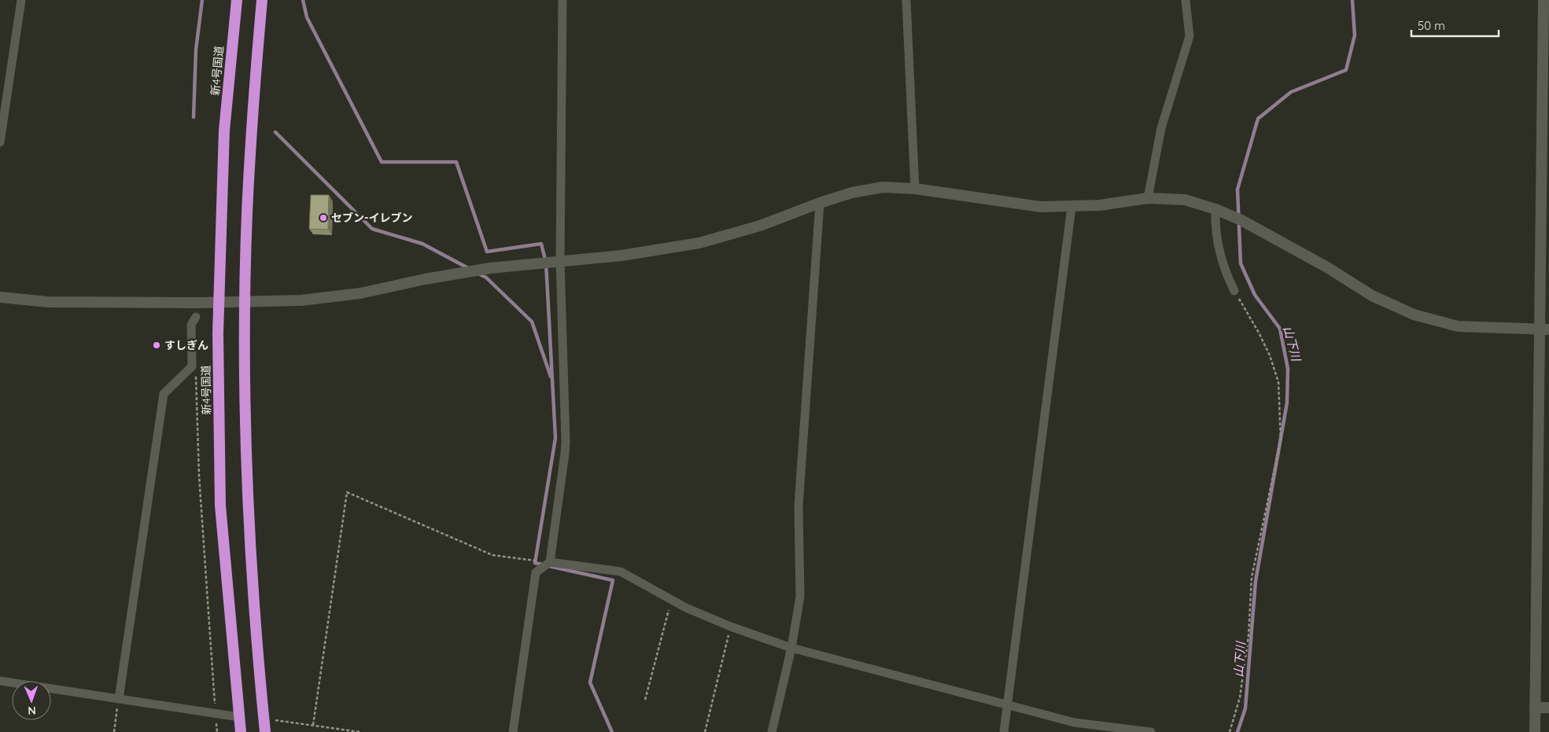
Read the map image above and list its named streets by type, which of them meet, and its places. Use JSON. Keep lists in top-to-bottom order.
{
  "streets": {
    "highway": ["新4号国道"]
  },
  "water": ["山下川"],
  "places": ["セブン-イレブン", "すしぎん"],
  "scale_bar": "50 m",
  "north": "bottom"
}
